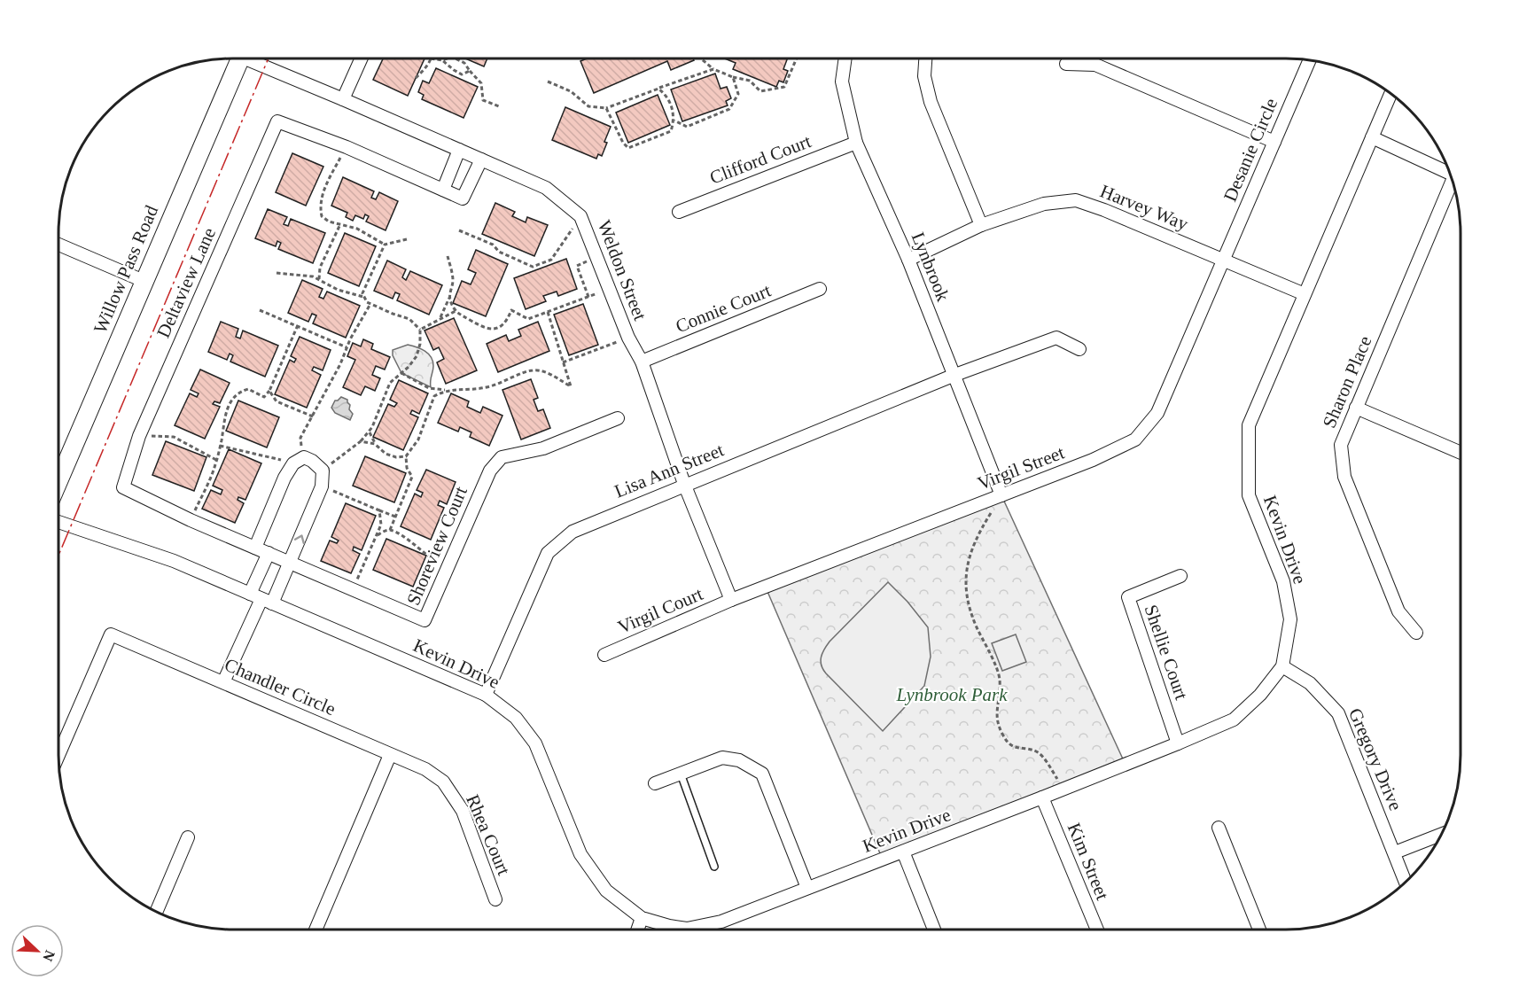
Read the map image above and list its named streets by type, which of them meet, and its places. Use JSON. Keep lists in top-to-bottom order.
{
  "streets": {
    "main road": ["Willow Pass Road"],
    "street": [
      "Desanie Circle",
      "Clifford Court",
      "Harvey Way",
      "Lynbrook",
      "Weldon Street",
      "Deltaview Lane",
      "Connie Court",
      "Sharon Place",
      "Virgil Street",
      "Lisa Ann Street",
      "Kevin Drive",
      "Shoreview Court",
      "Virgil Court",
      "Shellie Court",
      "Chandler Circle",
      "Gregory Drive",
      "Rhea Court",
      "Kim Street"
    ]
  },
  "crossings": [
    ["Desanie Circle", "Harvey Way"],
    ["Desanie Circle", "Virgil Street"],
    ["Clifford Court", "Lynbrook"],
    ["Harvey Way", "Lynbrook"],
    ["Harvey Way", "Virgil Street"],
    ["Harvey Way", "Kevin Drive"],
    ["Lynbrook", "Virgil Street"],
    ["Lynbrook", "Lisa Ann Street"],
    ["Weldon Street", "Deltaview Lane"],
    ["Weldon Street", "Connie Court"],
    ["Weldon Street", "Virgil Street"],
    ["Weldon Street", "Lisa Ann Street"],
    ["Weldon Street", "Virgil Court"],
    ["Deltaview Lane", "Shoreview Court"],
    ["Virgil Street", "Virgil Court"],
    ["Lisa Ann Street", "Kevin Drive"],
    ["Kevin Drive", "Shellie Court"],
    ["Kevin Drive", "Gregory Drive"],
    ["Kevin Drive", "Kim Street"],
    ["Chandler Circle", "Rhea Court"]
  ],
  "parks": ["Lynbrook Park"],
  "north": "bottom right"
}
